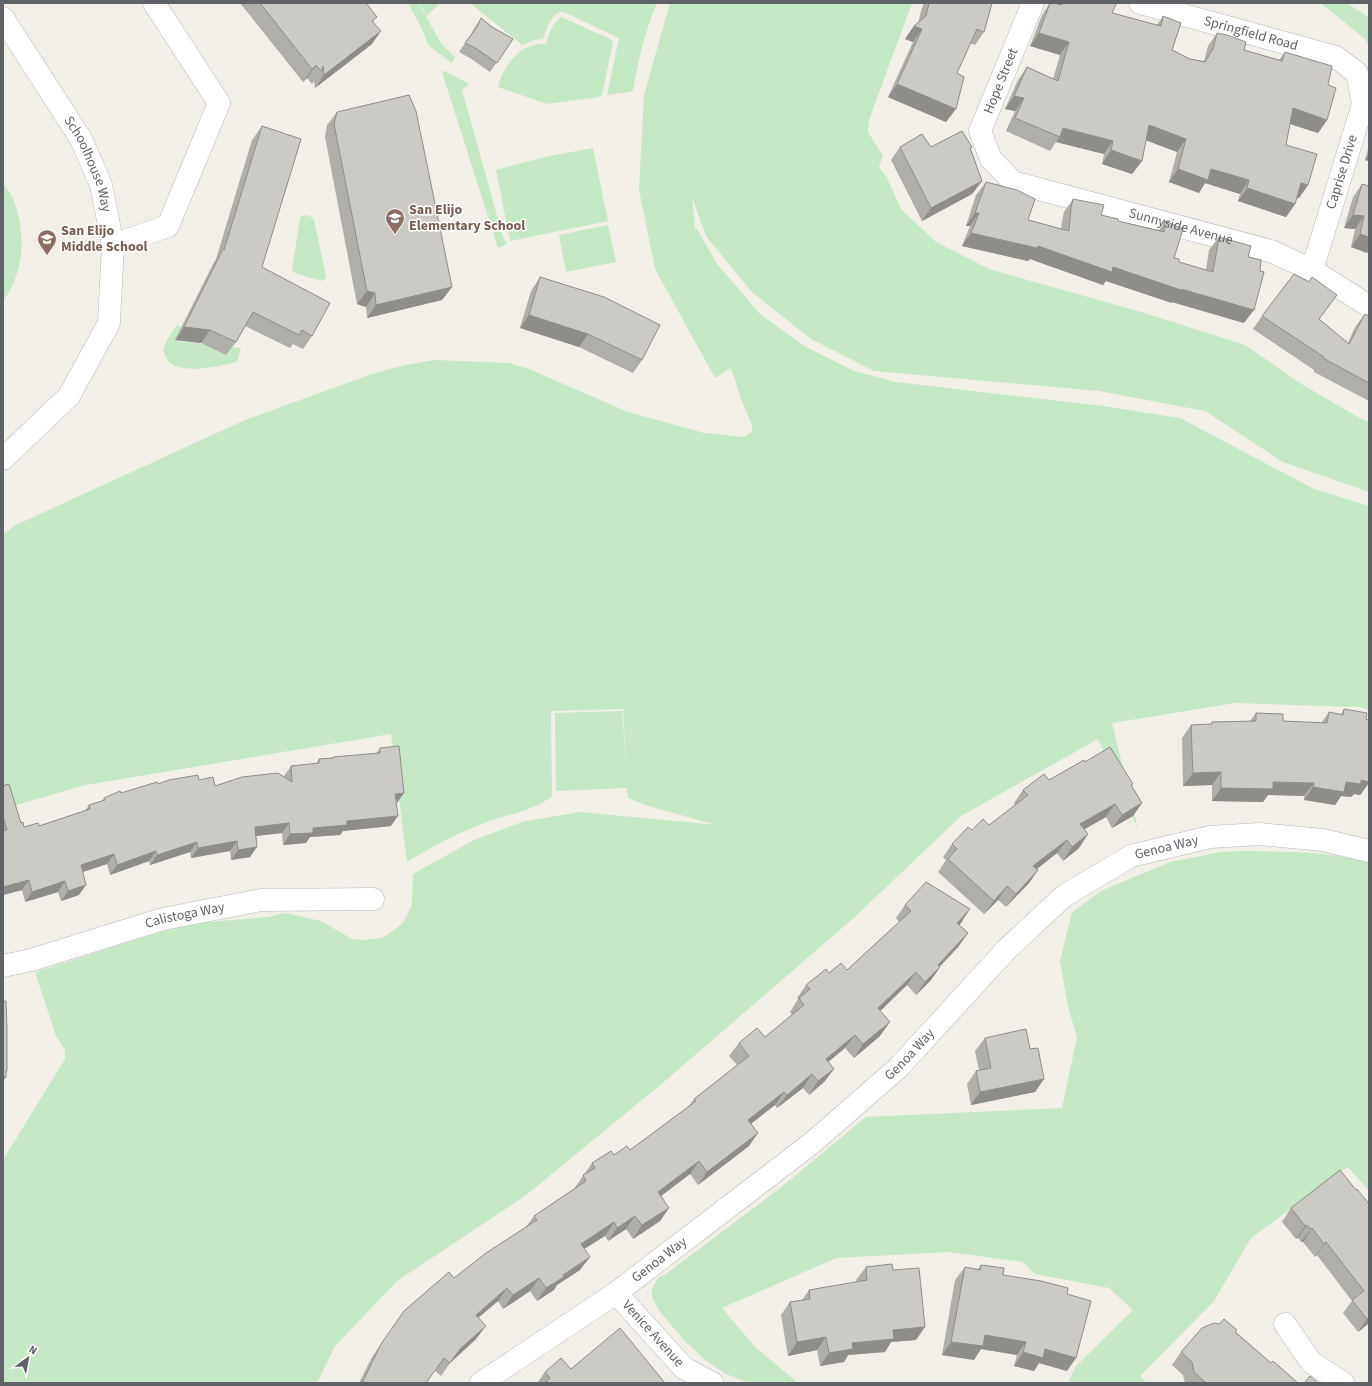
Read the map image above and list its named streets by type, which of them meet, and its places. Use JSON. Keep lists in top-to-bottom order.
{
  "streets": {
    "street": [
      "Springfield Road",
      "Hope Street",
      "Schoolhouse Way",
      "Caprise Drive",
      "Sunnyside Avenue",
      "Genoa Way",
      "Calistoga Way",
      "Venice Avenue"
    ]
  },
  "crossings": [
    ["Springfield Road", "Caprise Drive"],
    ["Hope Street", "Sunnyside Avenue"],
    ["Caprise Drive", "Sunnyside Avenue"],
    ["Genoa Way", "Venice Avenue"]
  ],
  "places": {
    "school or university": ["San Elijo Elementary School", "San Elijo Middle School"]
  },
  "north": "top right"
}
